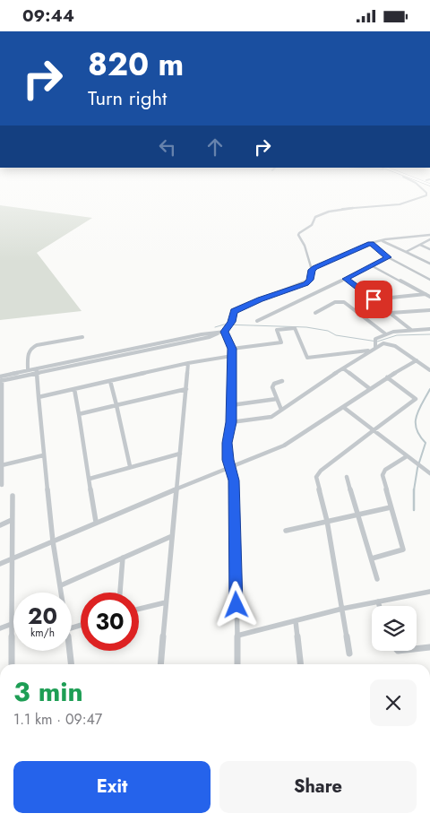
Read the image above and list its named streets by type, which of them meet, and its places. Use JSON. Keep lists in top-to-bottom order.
{
  "page": {
    "status": "09:44",
    "turn": ["820 m", "Turn right"],
    "speed": "20 km/h",
    "limit": "30",
    "heading": ["3 min", "1.1 km · 09:47"],
    "buttons": ["Exit", "Share"]
  }
}
